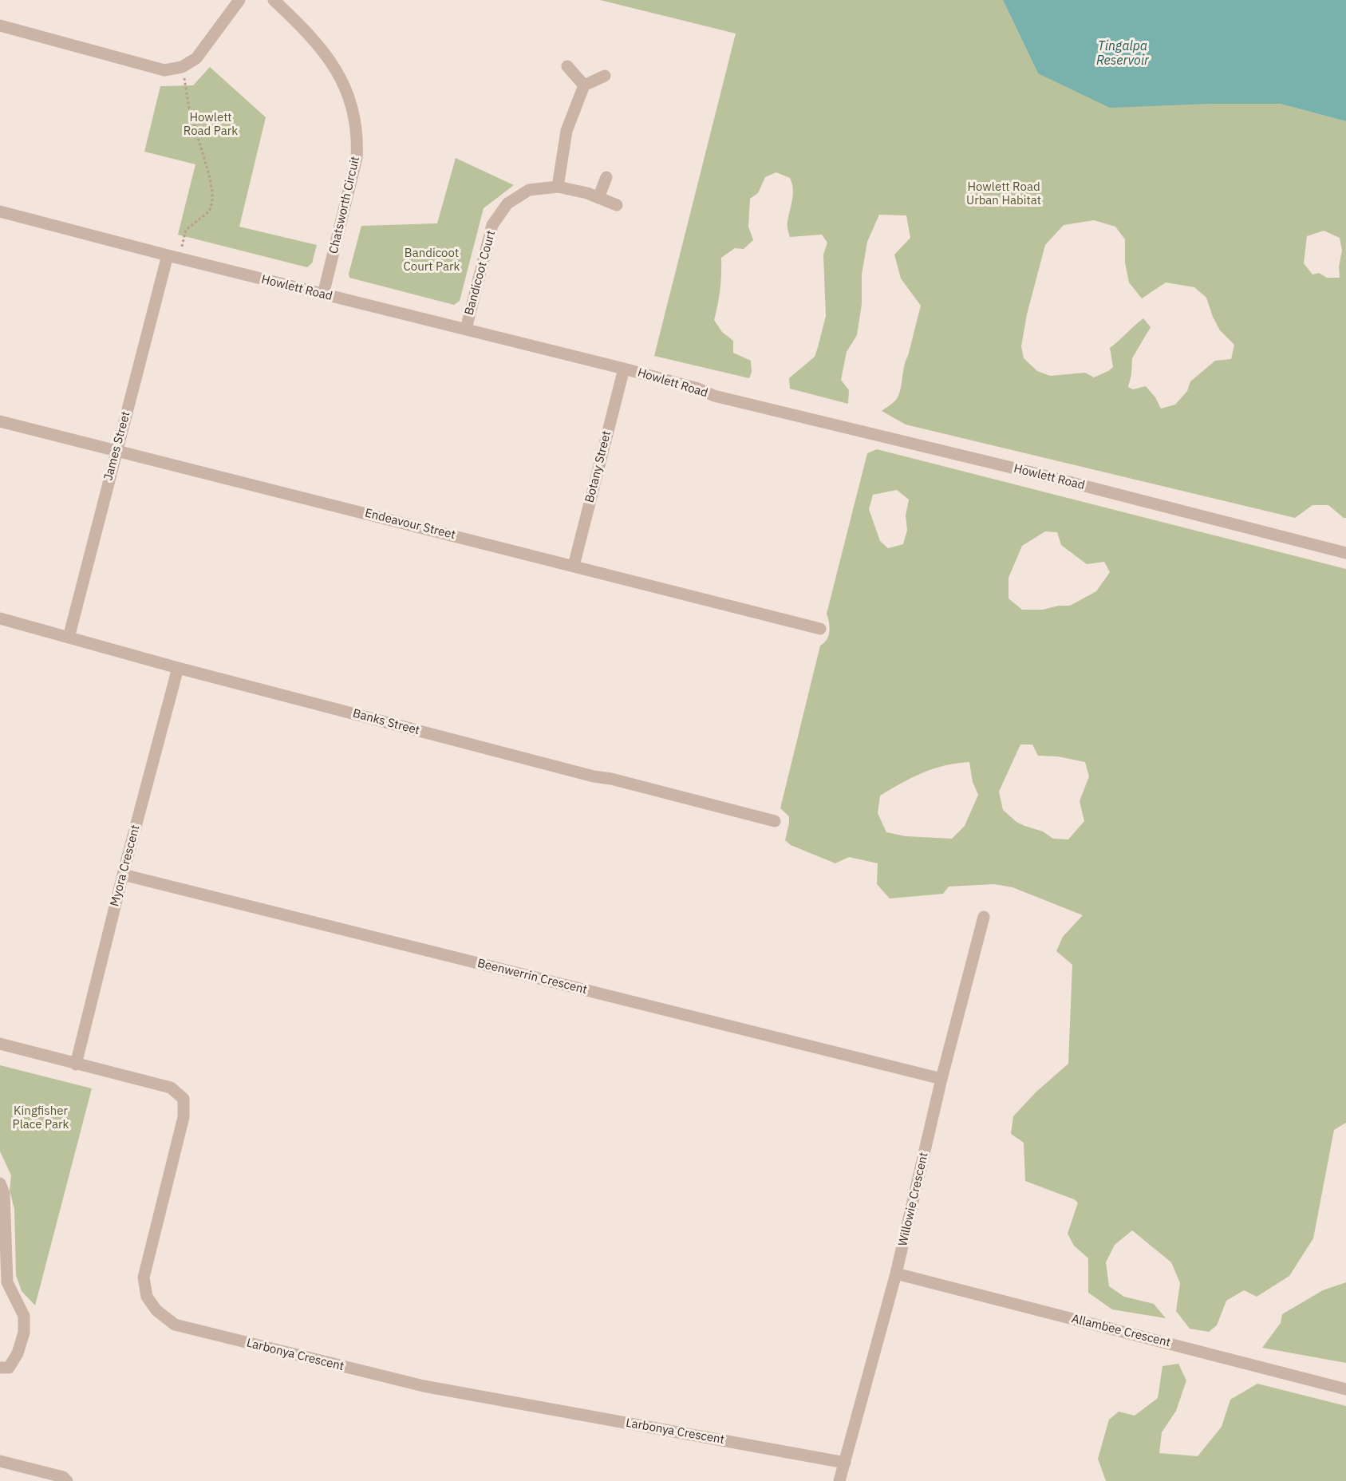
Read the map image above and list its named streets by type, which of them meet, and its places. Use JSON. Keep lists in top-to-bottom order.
{
  "streets": {
    "street": [
      "Chatsworth Circuit",
      "Bandicoot Court",
      "Howlett Road",
      "James Street",
      "Botany Street",
      "Endeavour Street",
      "Banks Street",
      "Myora Crescent",
      "Beenwerrin Crescent",
      "Willowie Crescent",
      "Allambee Crescent",
      "Larbonya Crescent"
    ]
  },
  "crossings": [
    ["Chatsworth Circuit", "Howlett Road"],
    ["Bandicoot Court", "Howlett Road"],
    ["Howlett Road", "James Street"],
    ["Howlett Road", "Botany Street"],
    ["James Street", "Endeavour Street"],
    ["James Street", "Banks Street"],
    ["Botany Street", "Endeavour Street"],
    ["Banks Street", "Myora Crescent"],
    ["Myora Crescent", "Beenwerrin Crescent"],
    ["Myora Crescent", "Larbonya Crescent"],
    ["Beenwerrin Crescent", "Willowie Crescent"],
    ["Willowie Crescent", "Allambee Crescent"],
    ["Willowie Crescent", "Larbonya Crescent"]
  ],
  "water": ["Tingalpa Reservoir"],
  "parks": [
    "Howlett Road Park",
    "Howlett Road Urban Habitat",
    "Bandicoot Court Park",
    "Kingfisher Place Park"
  ]
}
